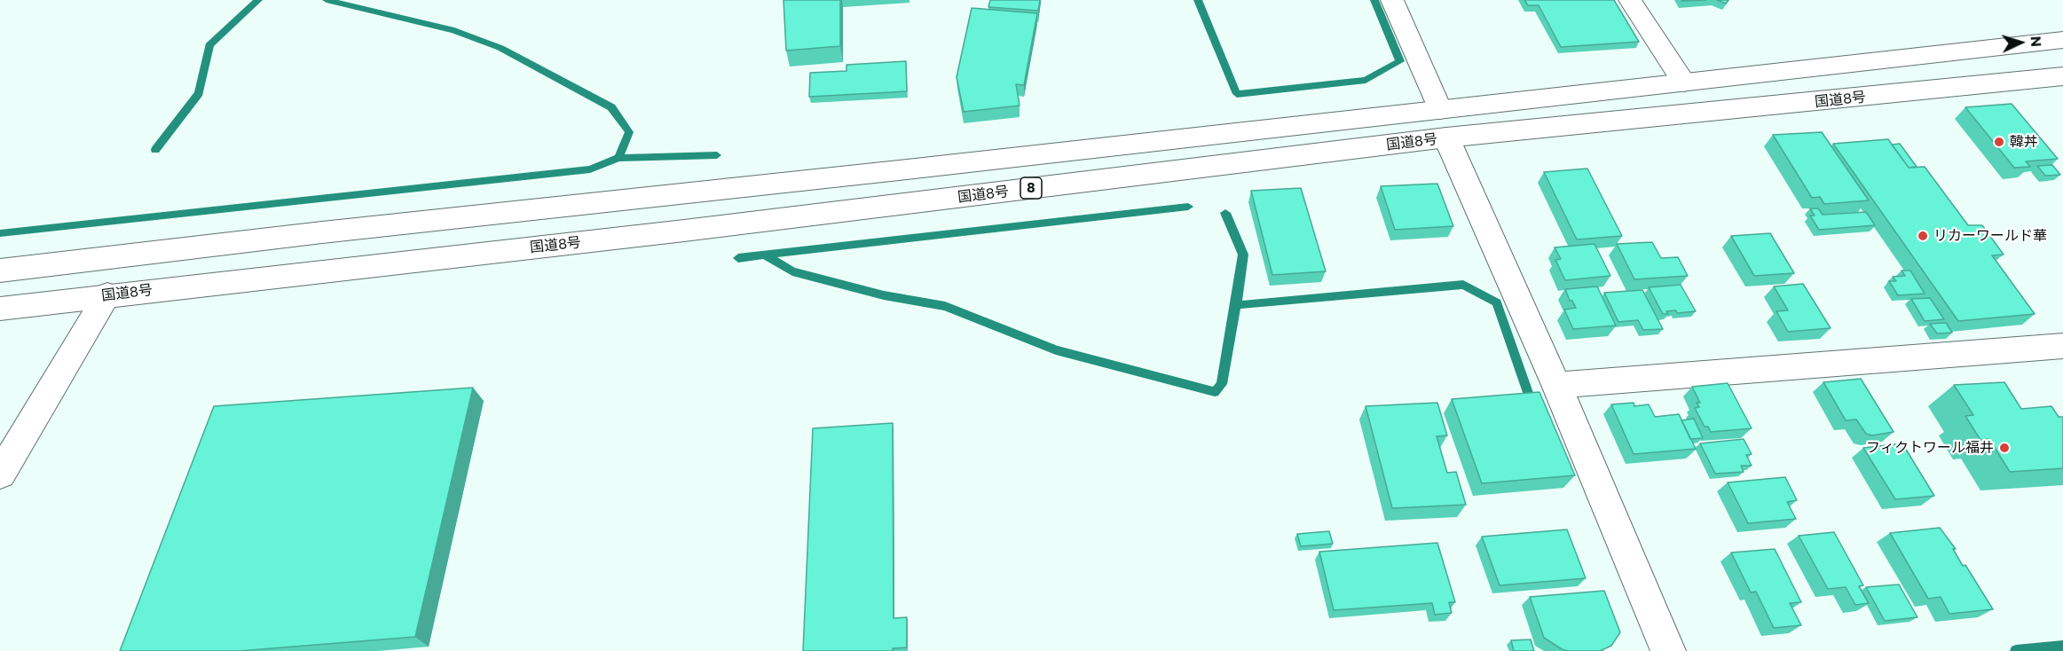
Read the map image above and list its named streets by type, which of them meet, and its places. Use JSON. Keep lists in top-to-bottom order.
{
  "streets": {
    "main road": ["国道8号", "8"]
  },
  "places": ["韓丼", "リカーワールド華", "フィクトワール福井"],
  "north": "right"
}
